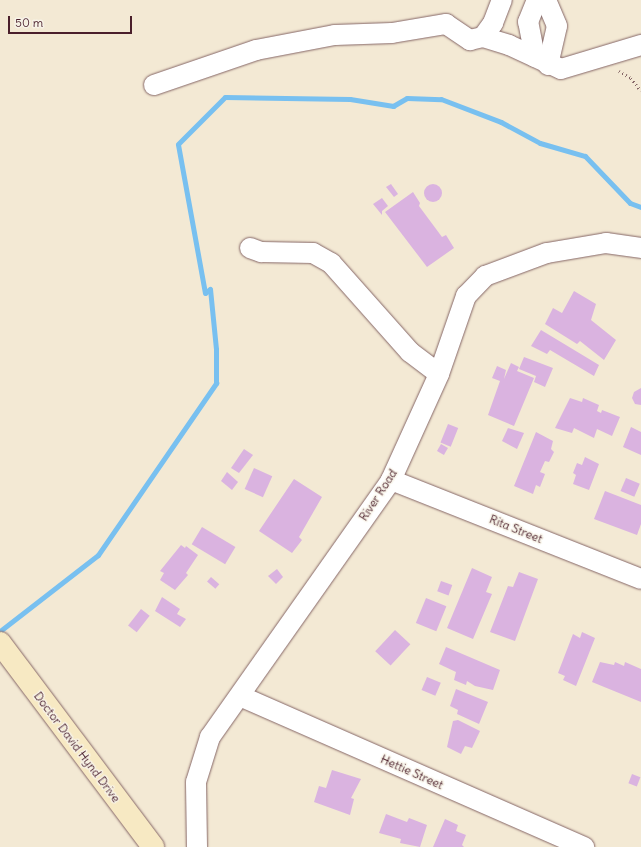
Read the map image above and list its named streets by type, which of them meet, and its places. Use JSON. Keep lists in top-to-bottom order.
{
  "streets": {
    "main road": ["Doctor David Hynd Drive"],
    "street": ["River Road", "Rita Street", "Hettie Street"]
  },
  "crossings": [
    ["River Road", "Rita Street"],
    ["River Road", "Hettie Street"]
  ],
  "scale_bar": "50 m"
}
